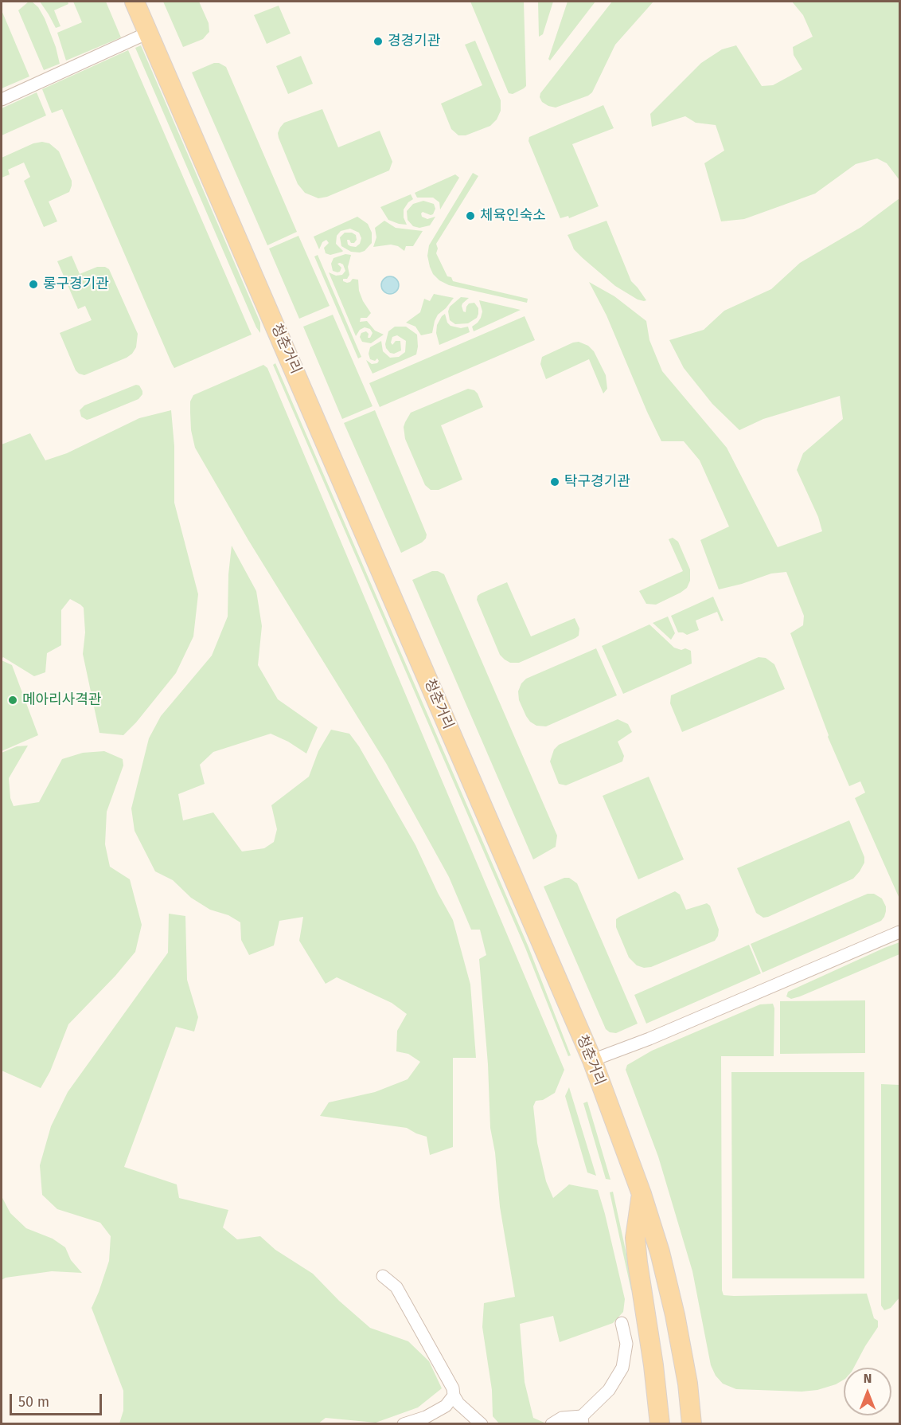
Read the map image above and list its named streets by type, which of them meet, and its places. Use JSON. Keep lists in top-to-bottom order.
{
  "streets": {
    "main road": ["청춘거리"]
  },
  "places": [
    "경경기관",
    "체육인숙소",
    "롱구경기관",
    "탁구경기관",
    "메아리사격관"
  ],
  "scale_bar": "50 m",
  "north": "top"
}
